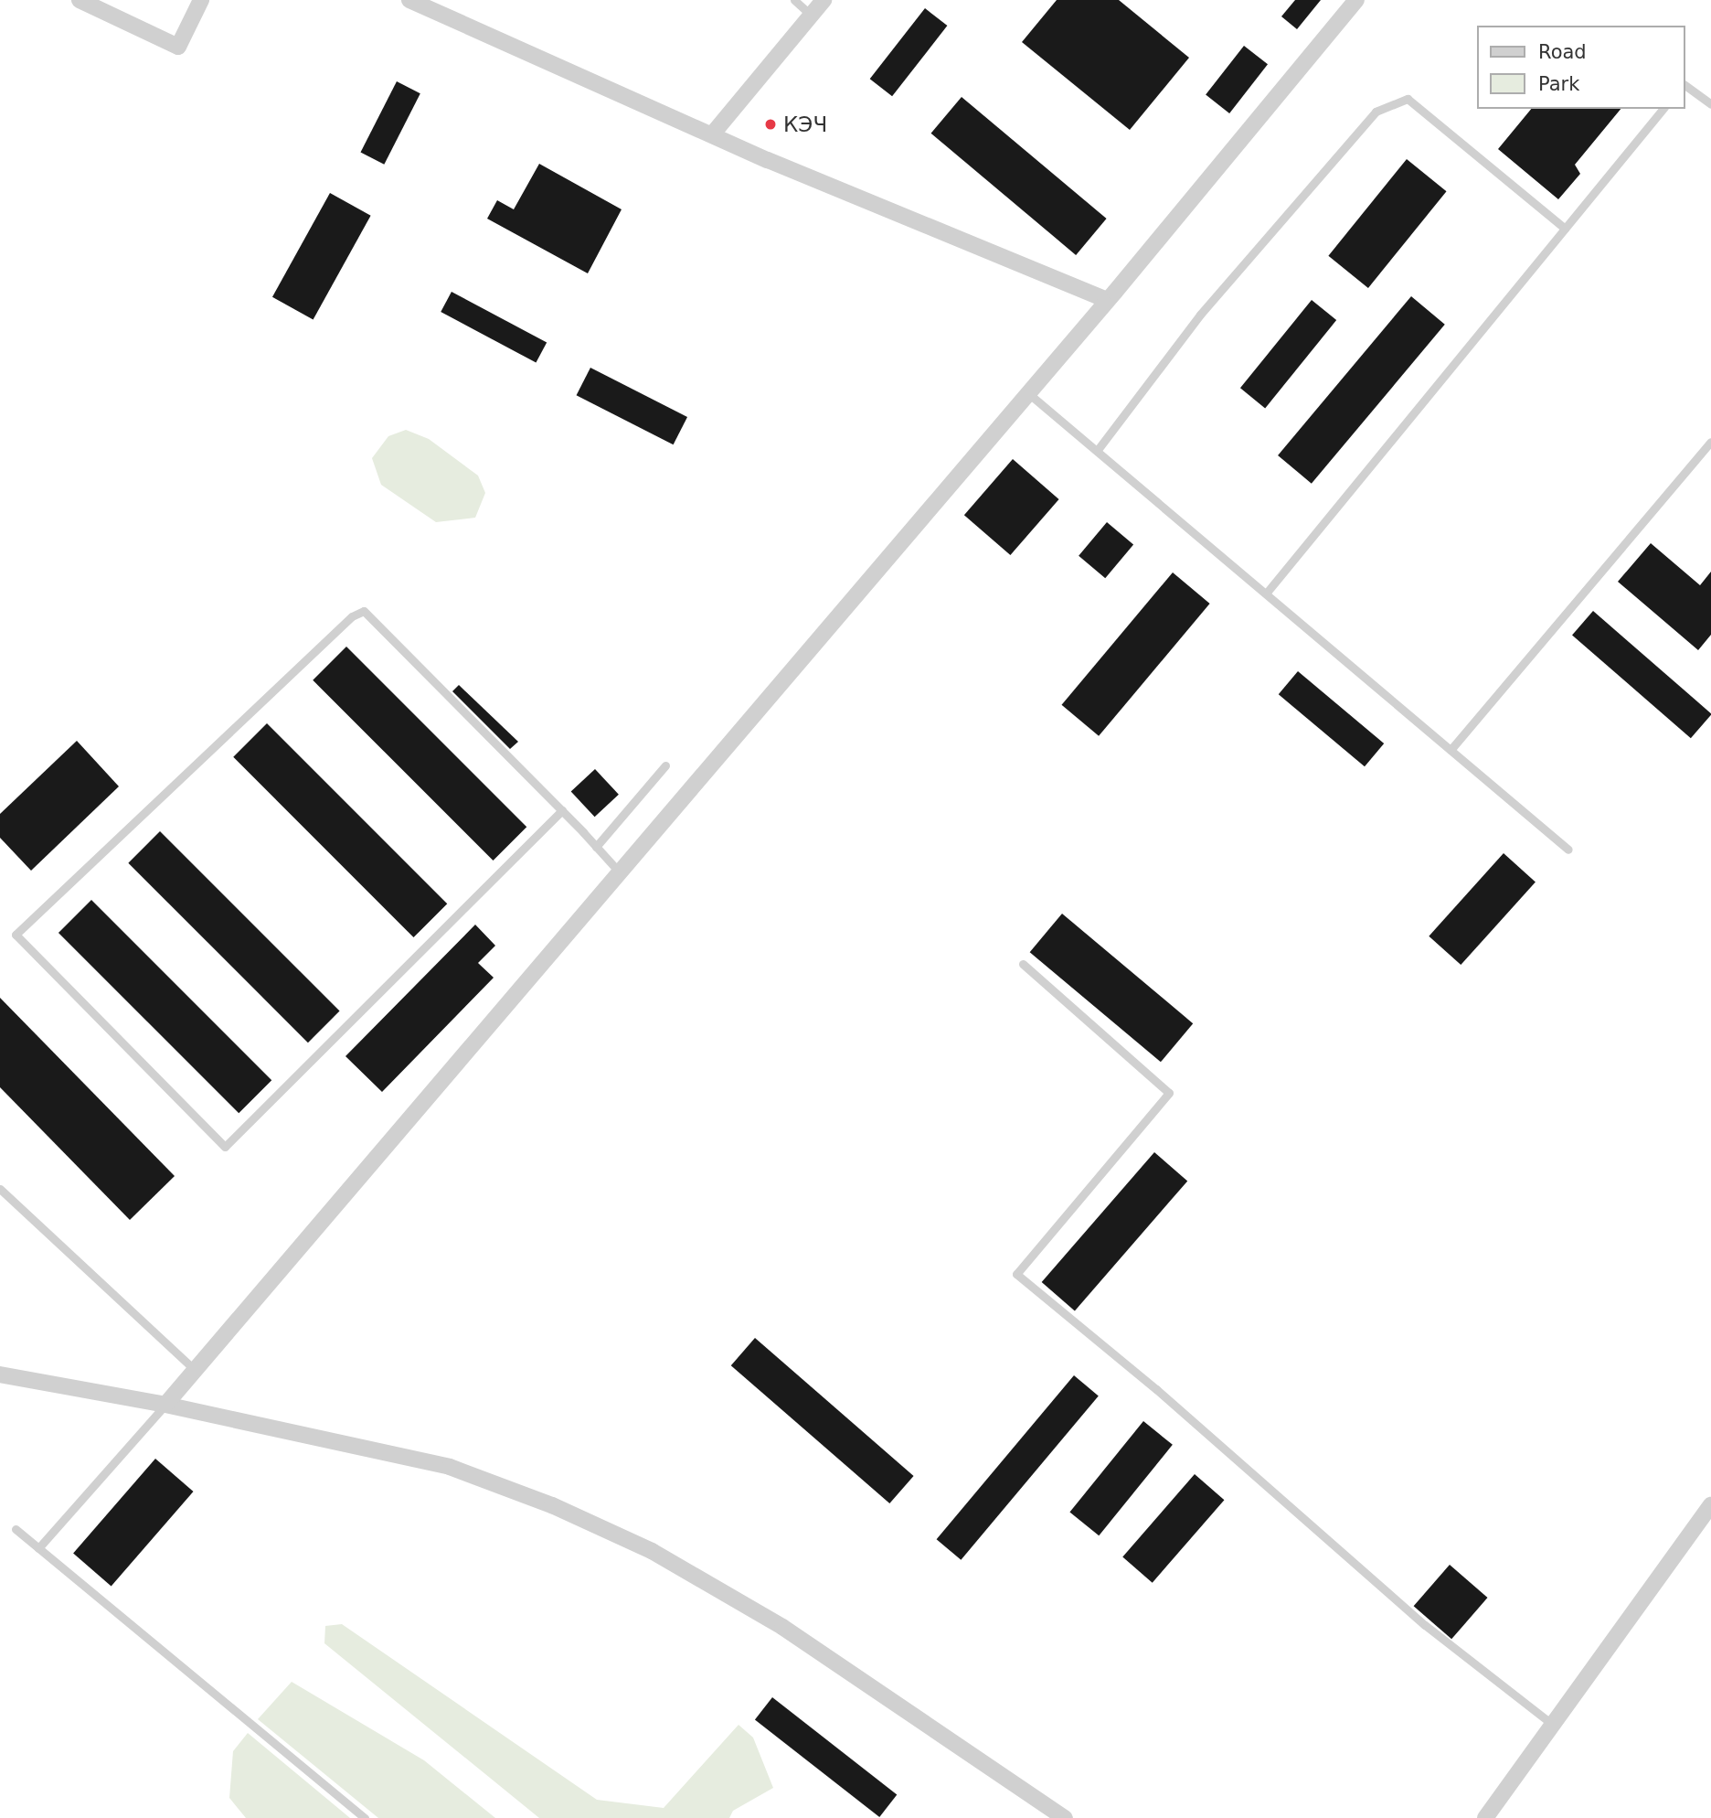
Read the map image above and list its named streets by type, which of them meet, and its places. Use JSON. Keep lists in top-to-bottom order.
{
  "places": ["КЭЧ"],
  "legend": ["Road", "Park"]
}
